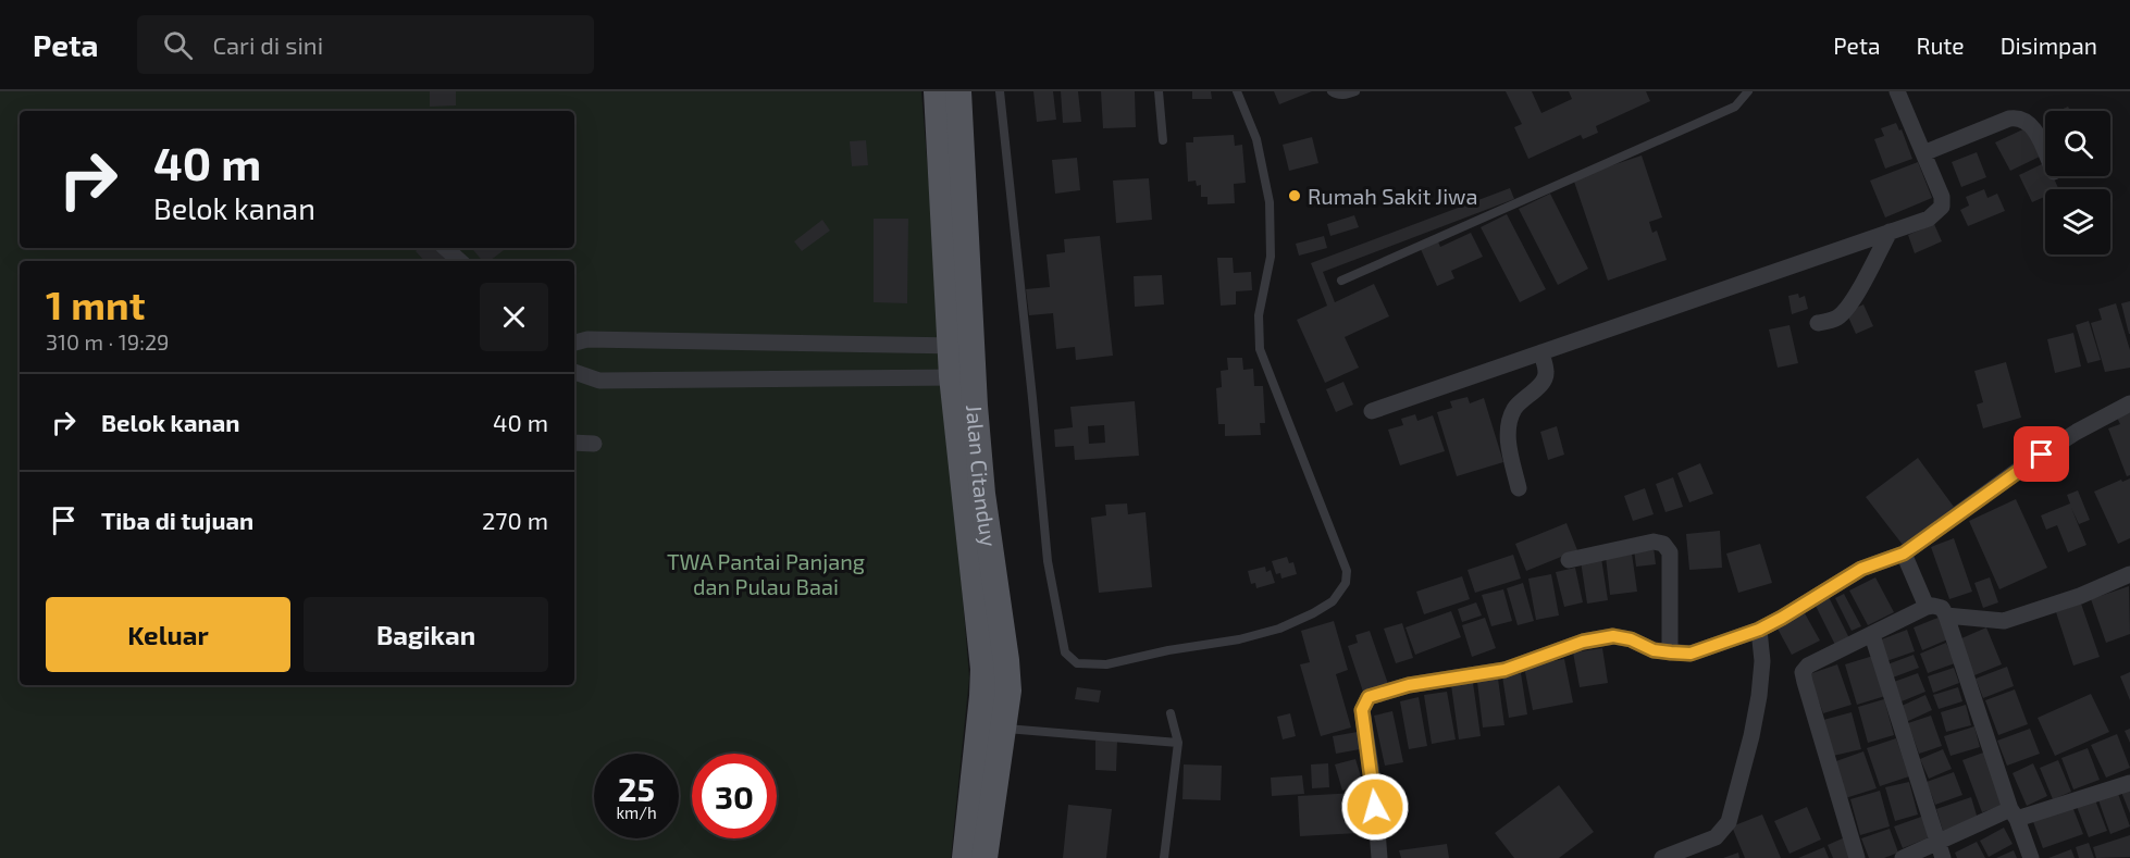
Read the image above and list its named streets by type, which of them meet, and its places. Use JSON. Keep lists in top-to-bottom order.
{
  "streets": {
    "main road": ["Jalan Citanduy"]
  },
  "parks": ["TWA Pantai Panjang dan Pulau Baai"],
  "places": ["Rumah Sakit Jiwa"],
  "page": {
    "header": "Peta",
    "search": "Cari di sini",
    "nav": ["Peta", "Rute", "Disimpan"],
    "turn": ["40 m", "Belok kanan"],
    "heading": ["1 mnt", "310 m · 19:29"],
    "list": [
      {
        "name": "Belok kanan",
        "value": "40 m"
      },
      {
        "name": "Tiba di tujuan",
        "value": "270 m"
      }
    ],
    "buttons": ["Keluar", "Bagikan"],
    "speed": "25 km/h",
    "limit": "30"
  }
}
